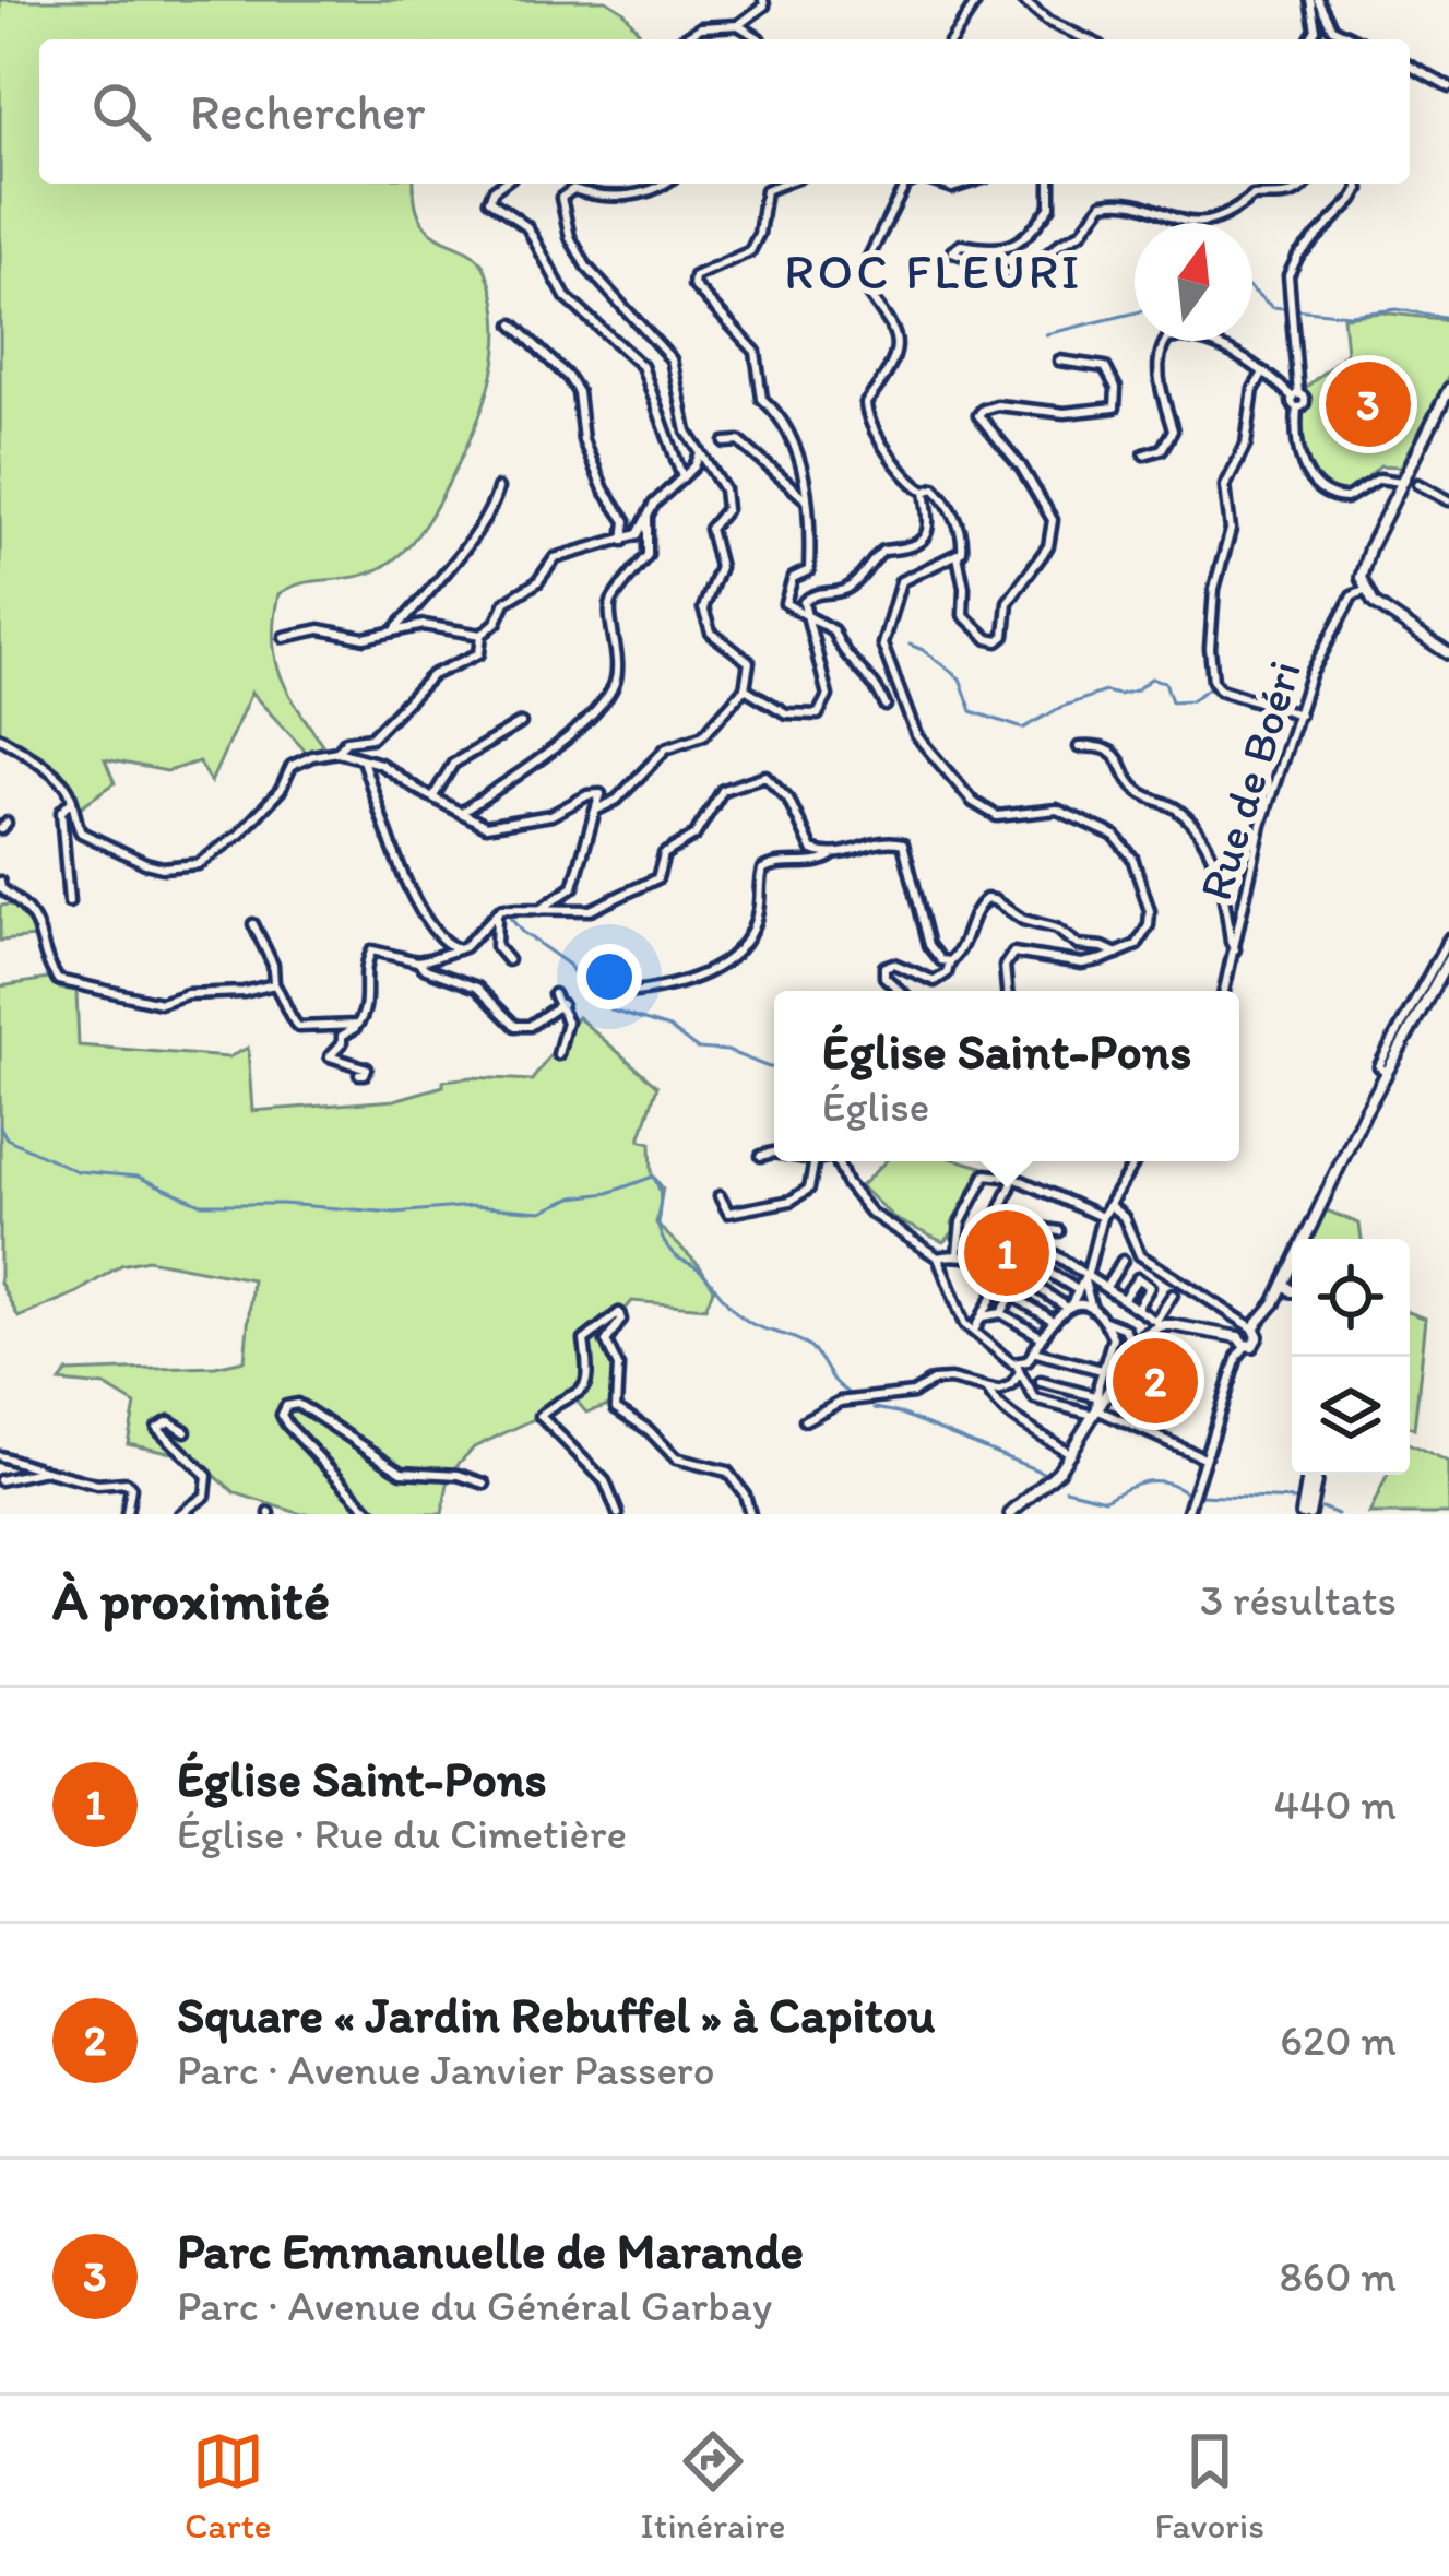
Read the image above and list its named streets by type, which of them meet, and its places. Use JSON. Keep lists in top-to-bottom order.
{
  "streets": {
    "street": ["Rue de Boéri"]
  },
  "districts": ["ROC FLEURI"],
  "north": "top",
  "page": {
    "search": "Rechercher",
    "pins": ["3", "1", "2"],
    "popup": ["Église Saint-Pons", "Église"],
    "heading": ["À proximité", "3 résultats"],
    "list": [
      {
        "mark": "1",
        "name": "Église Saint-Pons",
        "note": "Église · Rue du Cimetière",
        "value": "440 m"
      },
      {
        "mark": "2",
        "name": "Square « Jardin Rebuffel » à Capitou",
        "note": "Parc · Avenue Janvier Passero",
        "value": "620 m"
      },
      {
        "mark": "3",
        "name": "Parc Emmanuelle de Marande",
        "note": "Parc · Avenue du Général Garbay",
        "value": "860 m"
      }
    ],
    "nav": ["Carte", "Itinéraire", "Favoris"]
  }
}
